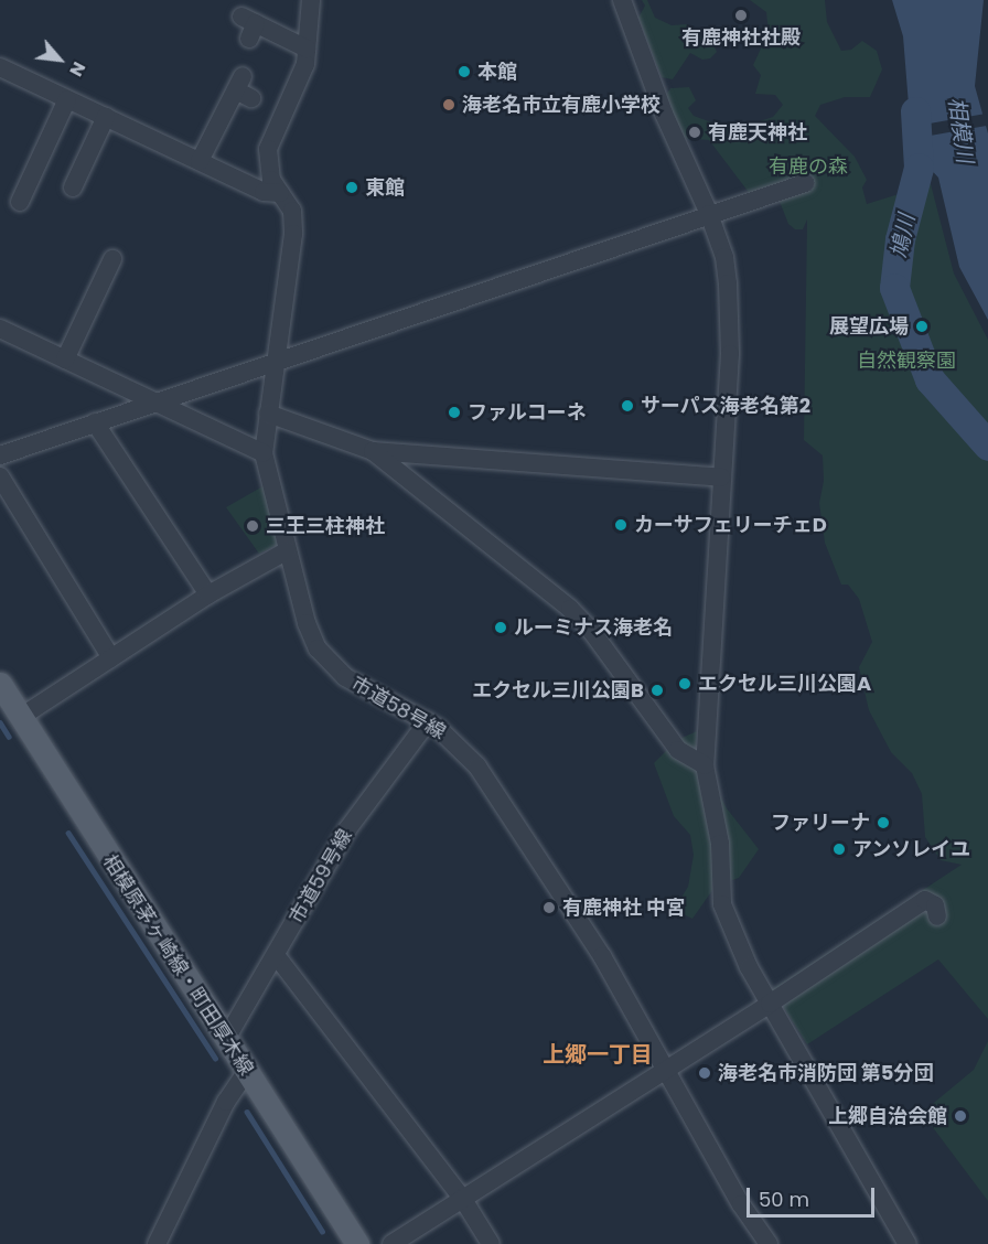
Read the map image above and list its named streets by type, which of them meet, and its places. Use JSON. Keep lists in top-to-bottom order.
{
  "streets": {
    "main road": ["相模原茅ヶ崎線・町田厚木線"],
    "street": ["市道58号線", "市道59号線"]
  },
  "crossings": [
    ["市道58号線", "市道59号線"],
    ["市道59号線", "相模原茅ヶ崎線・町田厚木線"]
  ],
  "districts": ["上郷一丁目"],
  "water": ["相模川", "鳩川"],
  "parks": ["有鹿の森", "自然観察園"],
  "places": [
    "有鹿神社社殿",
    "本館",
    "海老名市立有鹿小学校",
    "有鹿天神社",
    "東館",
    "展望広場",
    "サーパス海老名第2",
    "ファルコーネ",
    "カーサフェリーチェD",
    "三王三柱神社",
    "ルーミナス海老名",
    "エクセル三川公園A",
    "エクセル三川公園B",
    "ファリーナ",
    "アンソレイユ",
    "有鹿神社 中宮",
    "海老名市消防団 第5分団",
    "上郷自治会館"
  ],
  "scale_bar": "50 m",
  "north": "bottom right"
}
